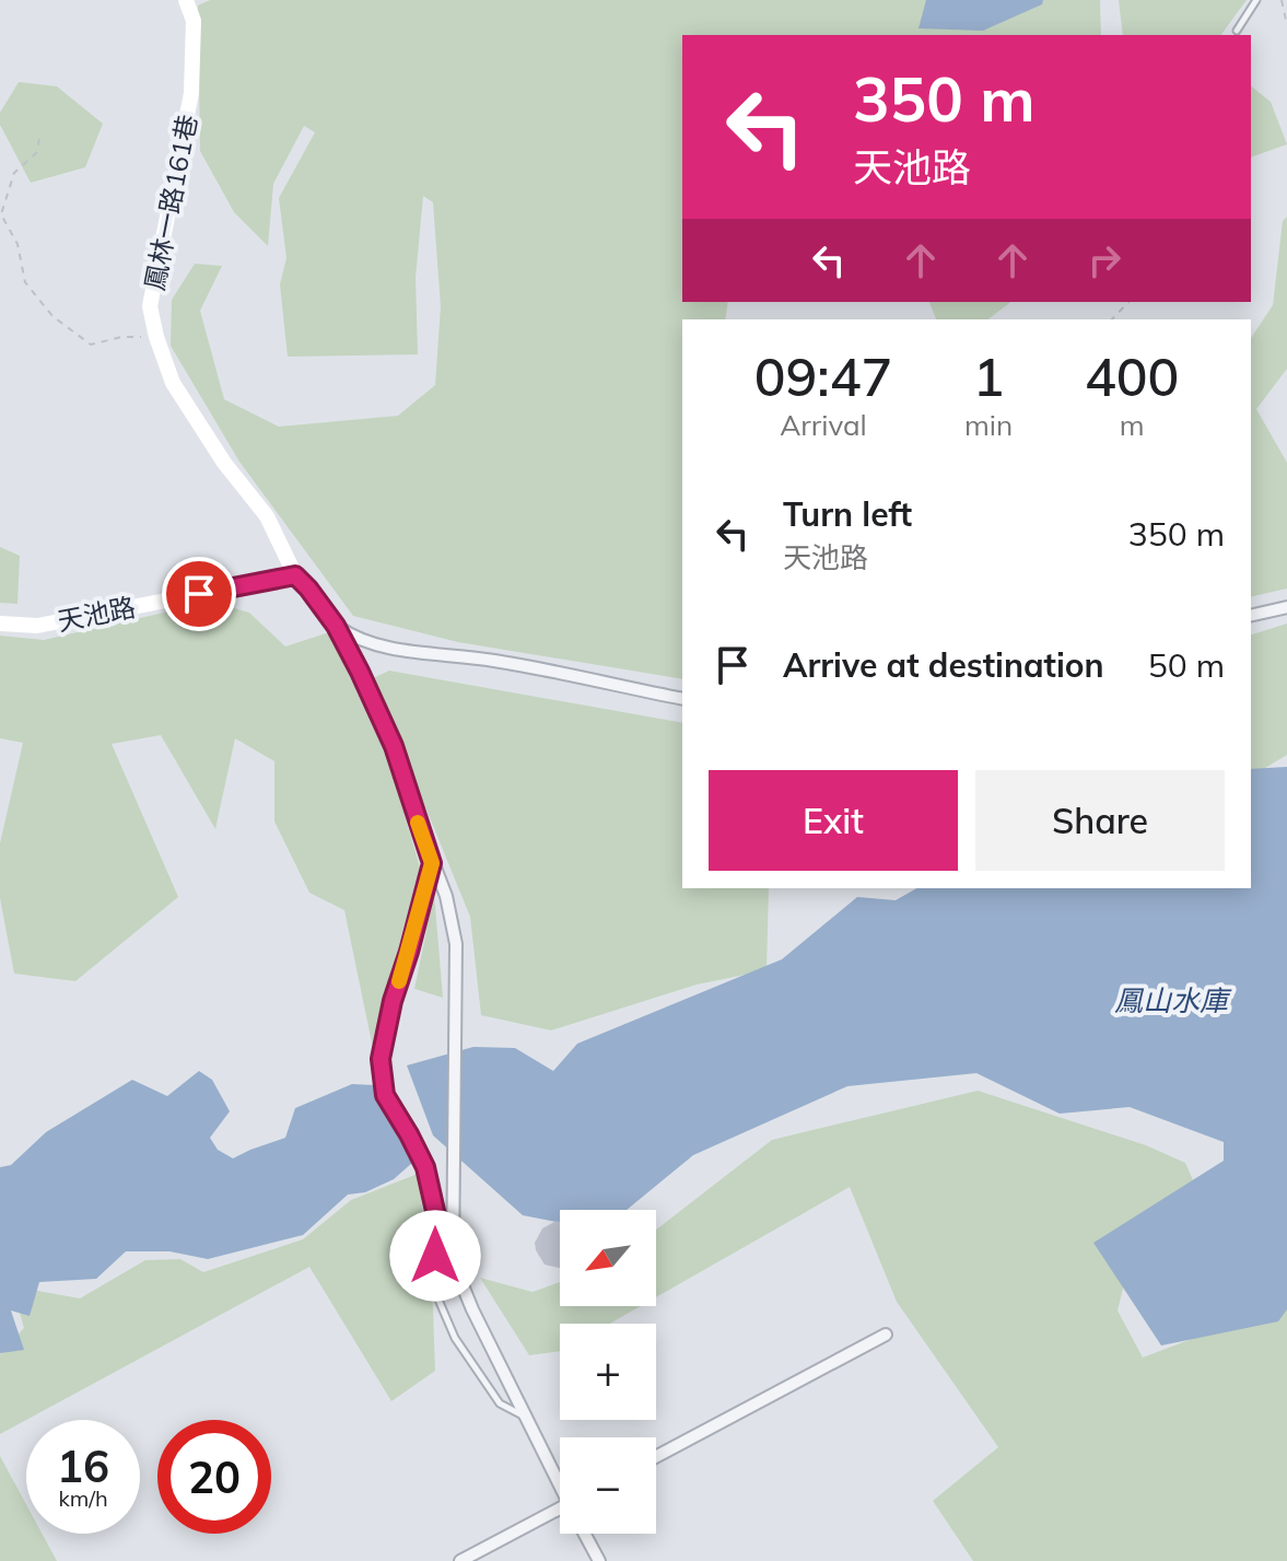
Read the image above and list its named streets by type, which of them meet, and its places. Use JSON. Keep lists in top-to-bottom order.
{
  "streets": {
    "street": ["鳳林一路161巷", "天池路"]
  },
  "crossings": [
    ["鳳林一路161巷", "天池路"]
  ],
  "water": ["鳳山水庫"],
  "north": "bottom left",
  "page": {
    "turn": ["350 m", "天池路"],
    "eta": [
      "09:47",
      "Arrival",
      "1",
      "min",
      "400",
      "m"
    ],
    "list": [
      {
        "name": "Turn left",
        "note": "天池路",
        "value": "350 m"
      },
      {
        "name": "Arrive at destination",
        "value": "50 m"
      }
    ],
    "buttons": ["Exit", "Share"],
    "map_buttons": ["+", "−"],
    "speed": "16 km/h",
    "limit": "20"
  }
}
